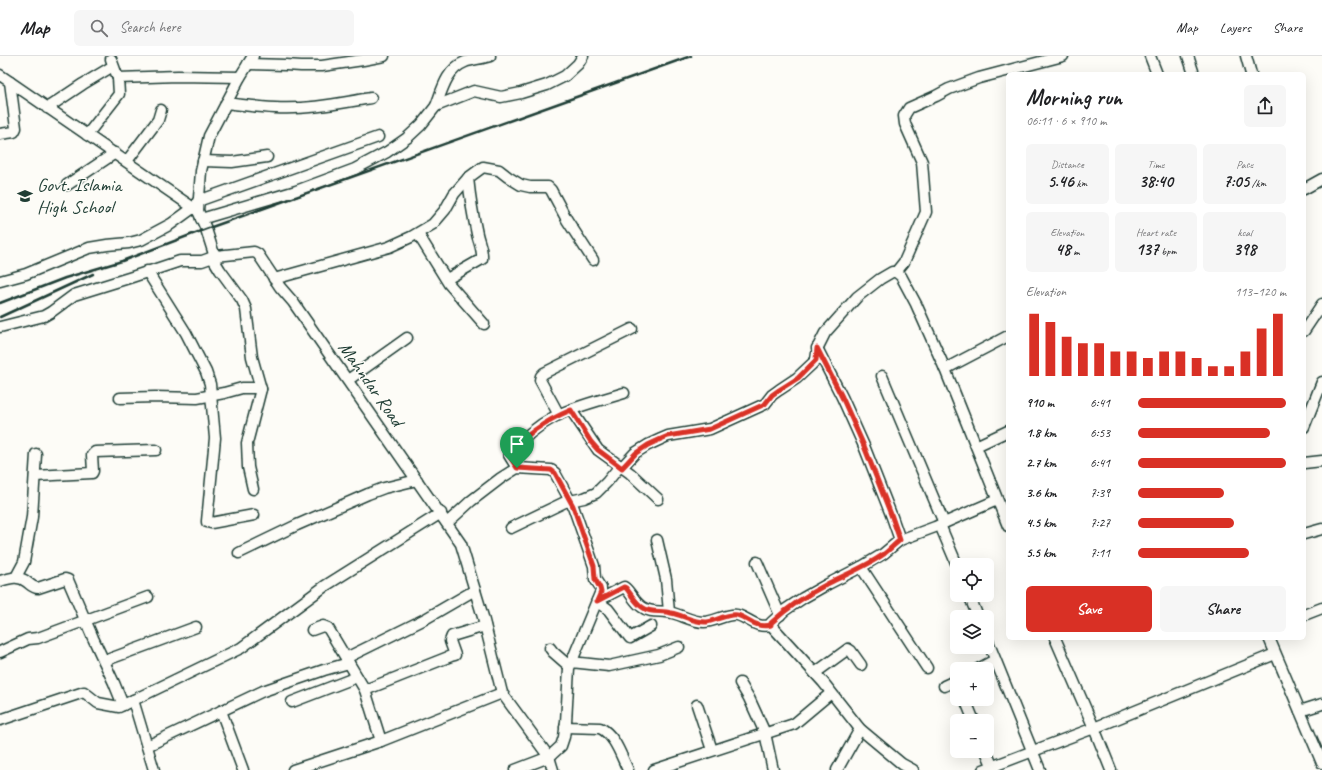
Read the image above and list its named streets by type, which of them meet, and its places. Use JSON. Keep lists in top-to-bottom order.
{
  "streets": {
    "street": ["Mahndar Road"]
  },
  "places": {
    "school or university": ["Govt. Islamia High School"]
  },
  "page": {
    "header": "Map",
    "search": "Search here",
    "nav": ["Map", "Layers", "Share"],
    "heading": ["Morning run", "06:11 · 6 × 910 m"],
    "stats": [
      ["Distance", "5.46 km"],
      ["Time", "38:40"],
      ["Pace", "7:05 /km"],
      ["Elevation", "48 m"],
      ["Heart rate", "137 bpm"],
      ["kcal", "398"]
    ],
    "chart": ["Elevation", "113–120 m"],
    "list": [
      {
        "name": "910 m",
        "note": "6:41"
      },
      {
        "name": "1.8 km",
        "note": "6:53"
      },
      {
        "name": "2.7 km",
        "note": "6:41"
      },
      {
        "name": "3.6 km",
        "note": "7:39"
      },
      {
        "name": "4.5 km",
        "note": "7:27"
      },
      {
        "name": "5.5 km",
        "note": "7:11"
      }
    ],
    "map_buttons": ["+", "−"],
    "buttons": ["Save", "Share"]
  }
}
